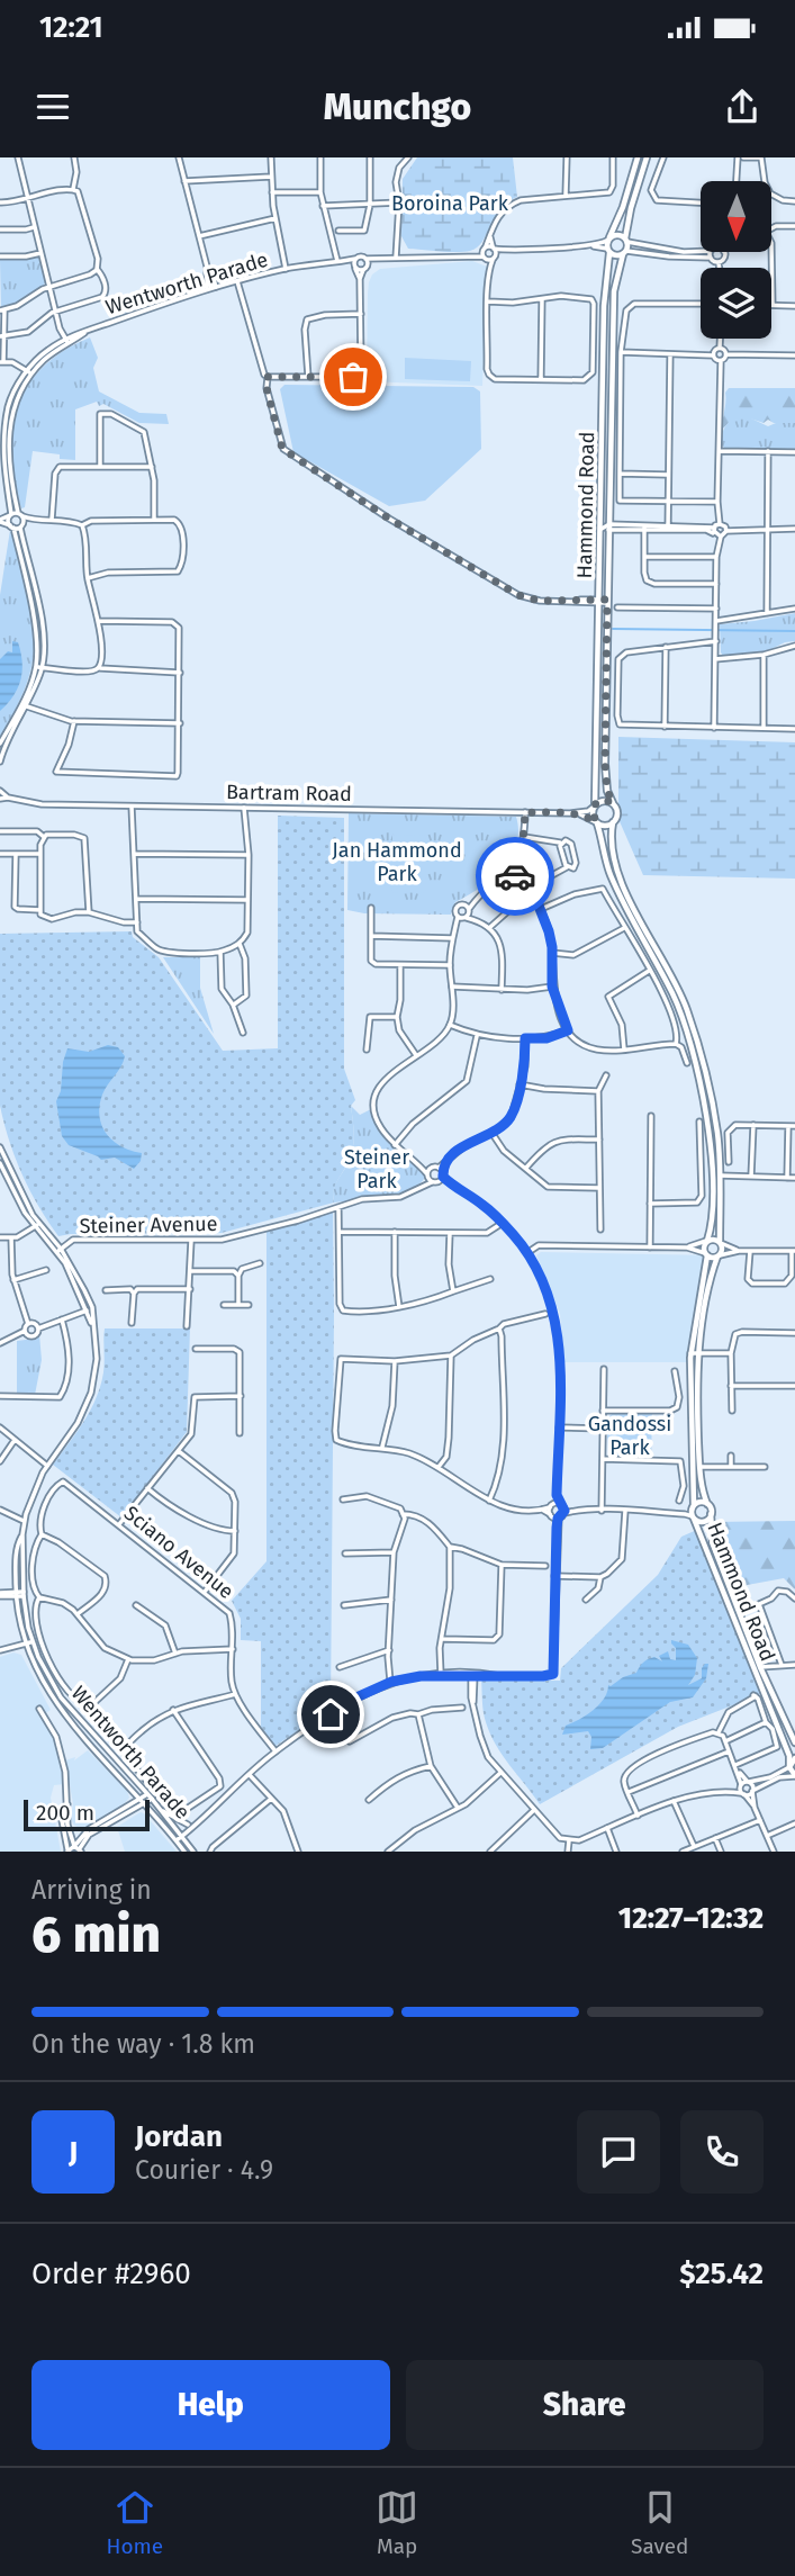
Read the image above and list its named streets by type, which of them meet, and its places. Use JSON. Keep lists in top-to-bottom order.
{
  "streets": {
    "main road": ["Hammond Road"],
    "street": [
      "Wentworth Parade",
      "Bartram Road",
      "Steiner Avenue",
      "Sciano Avenue"
    ]
  },
  "crossings": [
    ["Wentworth Parade", "Steiner Avenue"],
    ["Hammond Road", "Bartram Road"]
  ],
  "parks": [
    "Boroina Park",
    "Jan Hammond Park",
    "Steiner Park",
    "Gandossi Park"
  ],
  "scale_bar": "200 m",
  "north": "bottom",
  "page": {
    "status": "12:21",
    "header": "Munchgo",
    "scale": "200 m",
    "heading": ["6 min", "Arriving in", "12:27–12:32"],
    "panel": [
      "Jordan",
      "Courier · 4.9",
      "Order #2960",
      "$25.42"
    ],
    "bar": "On the way · 1.8 km",
    "round": "J",
    "buttons": ["Help", "Share"],
    "tabs": ["Home", "Map", "Saved"]
  }
}
